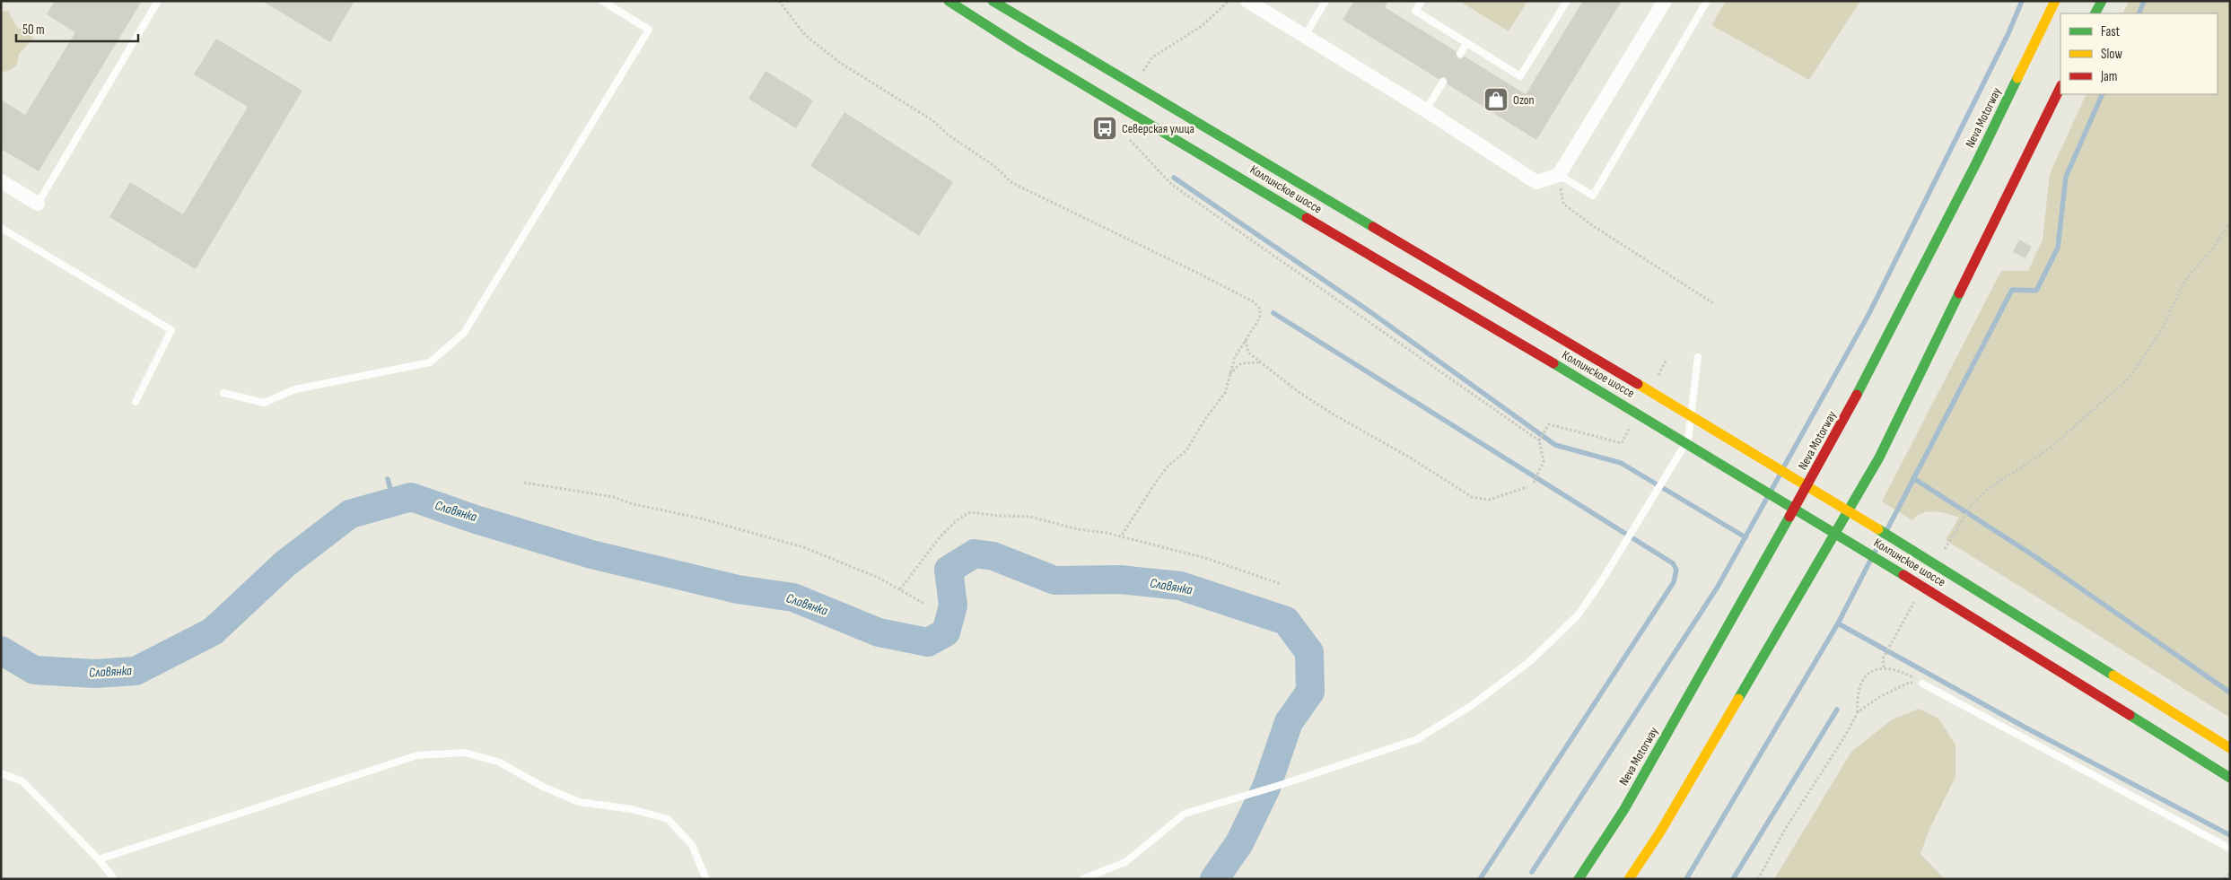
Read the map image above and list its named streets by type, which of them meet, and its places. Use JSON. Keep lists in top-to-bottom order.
{
  "streets": {
    "main road": ["Neva Motorway", "Колпинское шоссе"]
  },
  "water": ["Славянка"],
  "places": {
    "shop": ["Ozon"],
    "bus stop": ["Северская улица"]
  },
  "legend": ["Fast", "Slow", "Jam"],
  "scale_bar": "50 m"
}
